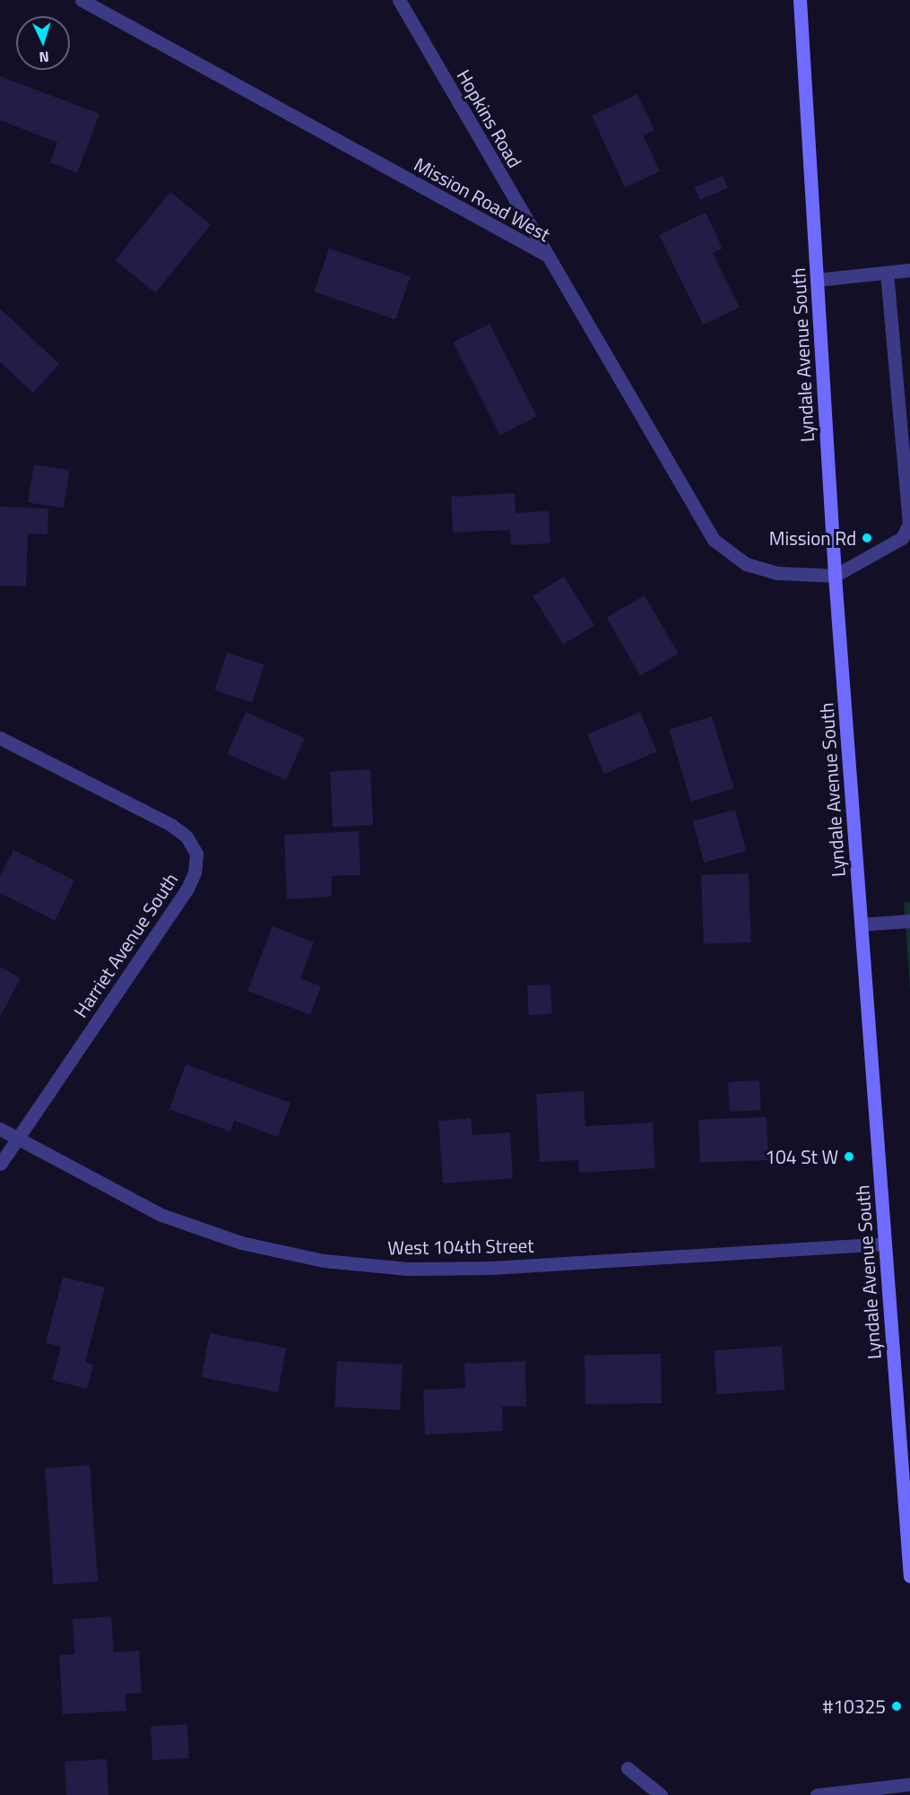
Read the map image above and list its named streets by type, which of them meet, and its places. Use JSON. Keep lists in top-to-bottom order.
{
  "streets": {
    "street": [
      "Hopkins Road",
      "Mission Road West",
      "Lyndale Avenue South",
      "Harriet Avenue South",
      "West 104th Street"
    ]
  },
  "crossings": [
    ["Hopkins Road", "Mission Road West"],
    ["Mission Road West", "Lyndale Avenue South"],
    ["Lyndale Avenue South", "West 104th Street"],
    ["Harriet Avenue South", "West 104th Street"]
  ],
  "places": ["Mission Rd", "104 St W", "#10325"],
  "north": "bottom"
}
